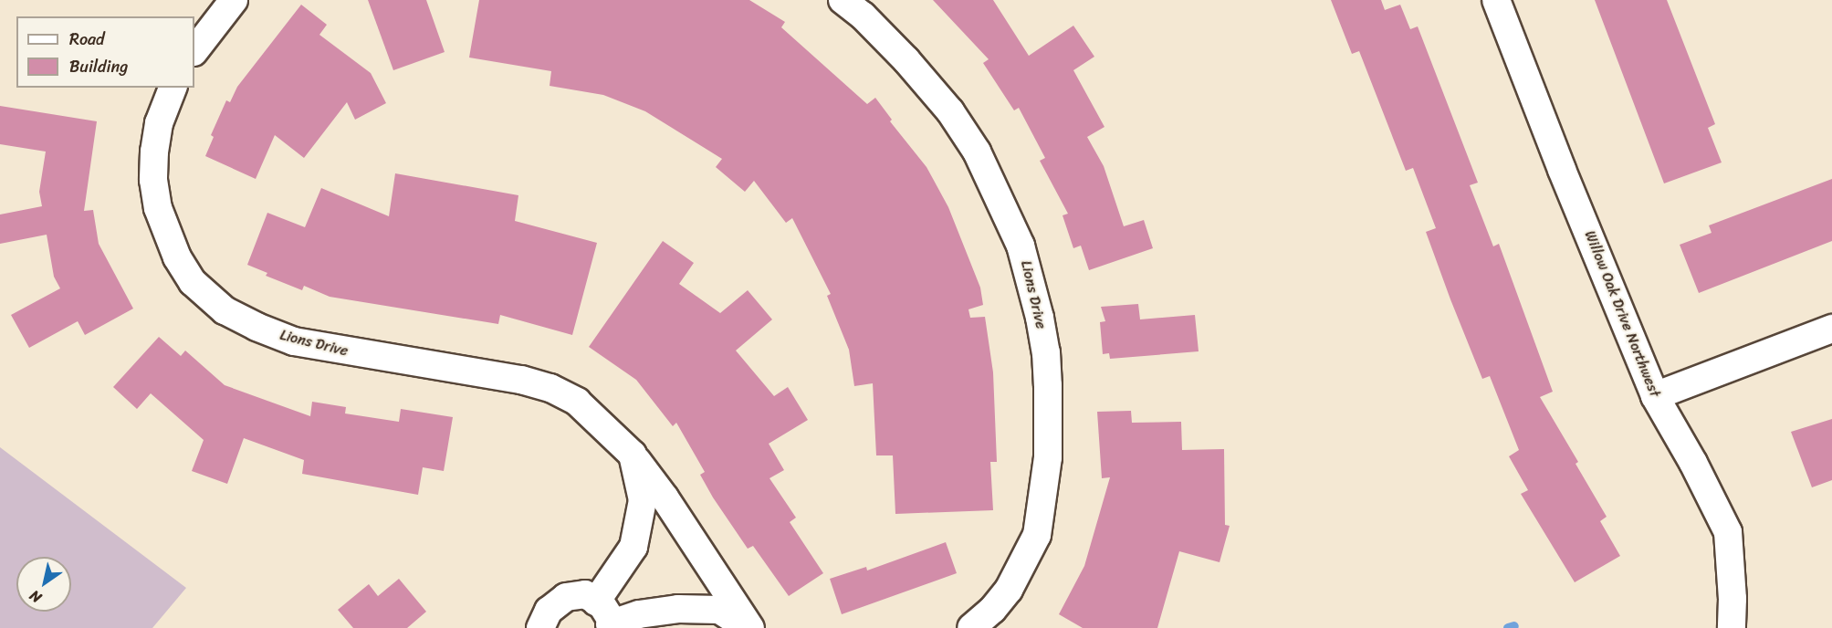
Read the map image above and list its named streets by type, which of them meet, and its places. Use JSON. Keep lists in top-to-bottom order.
{
  "streets": {
    "street": ["Lions Drive", "Willow Oak Drive Northwest"]
  },
  "legend": ["Road", "Building"],
  "north": "bottom left"
}
